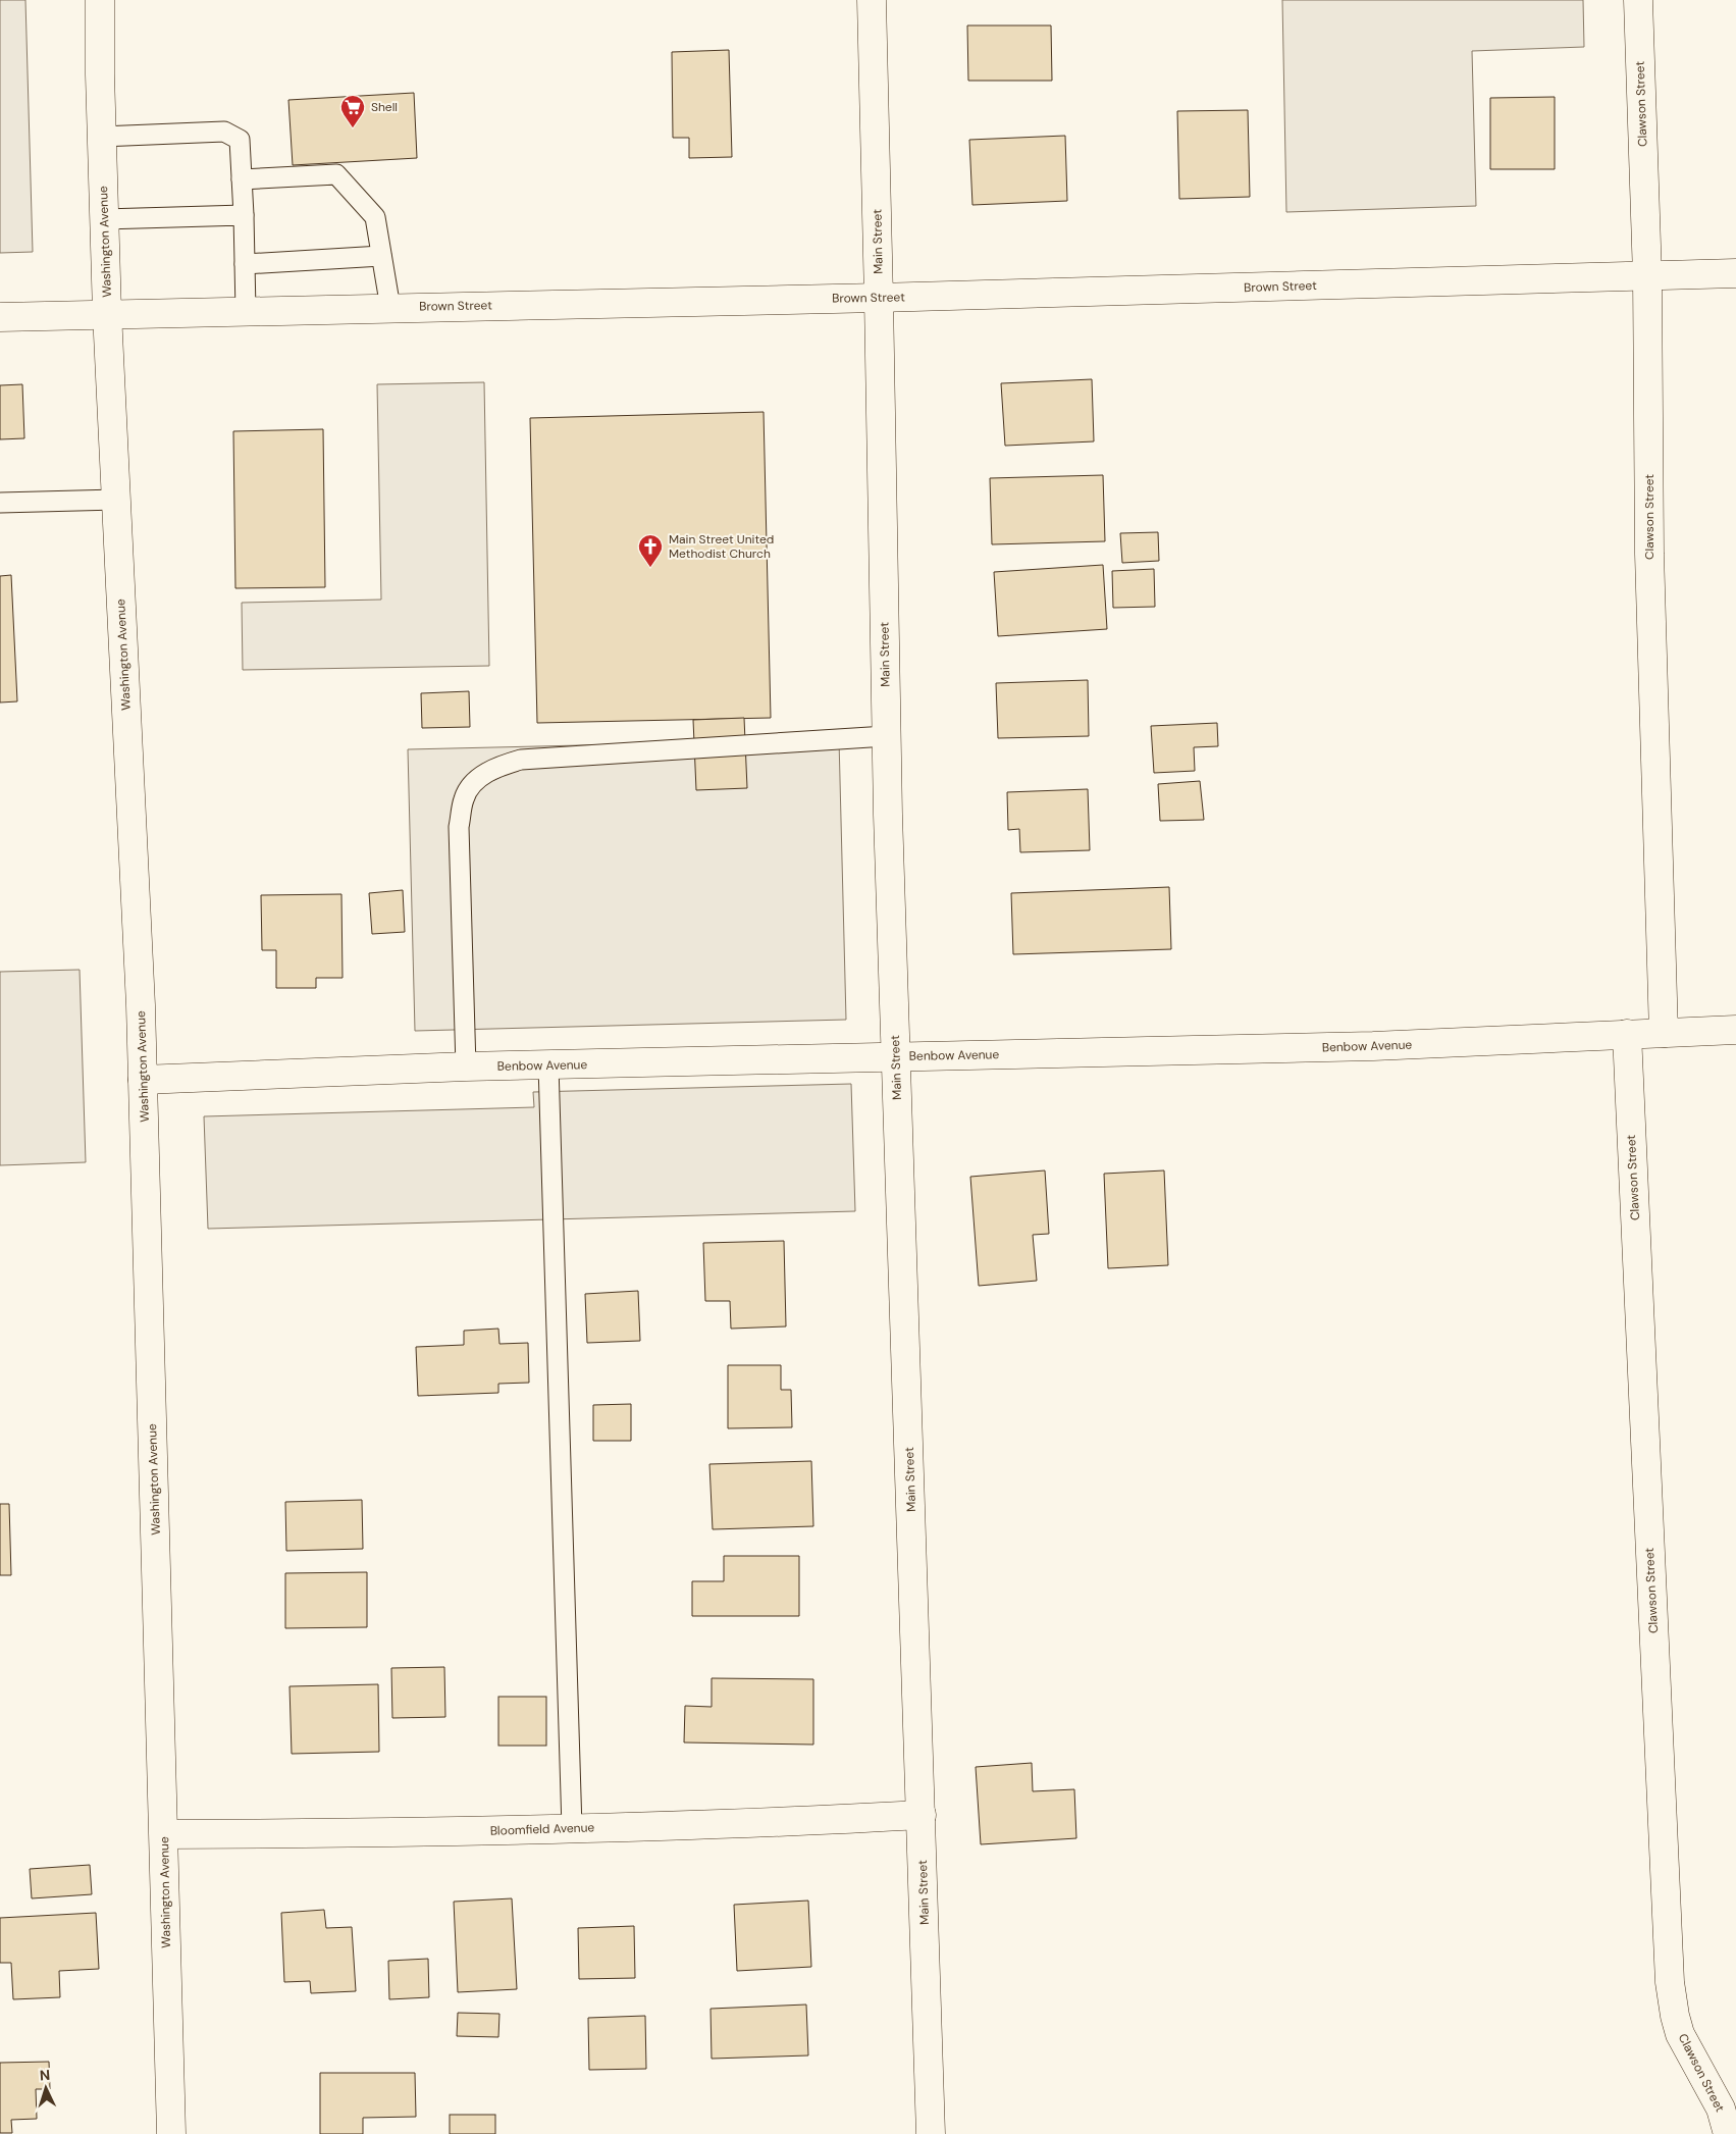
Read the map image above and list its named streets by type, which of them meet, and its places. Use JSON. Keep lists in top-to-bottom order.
{
  "streets": {
    "street": [
      "Clawson Street",
      "Washington Avenue",
      "Main Street",
      "Brown Street",
      "Benbow Avenue",
      "Bloomfield Avenue"
    ]
  },
  "crossings": [
    ["Clawson Street", "Brown Street"],
    ["Clawson Street", "Benbow Avenue"],
    ["Washington Avenue", "Brown Street"],
    ["Washington Avenue", "Benbow Avenue"],
    ["Washington Avenue", "Bloomfield Avenue"],
    ["Main Street", "Brown Street"],
    ["Main Street", "Benbow Avenue"],
    ["Main Street", "Bloomfield Avenue"]
  ],
  "places": {
    "supermarket": ["Shell"],
    "church": ["Main Street United Methodist Church"]
  },
  "north": "top"
}
